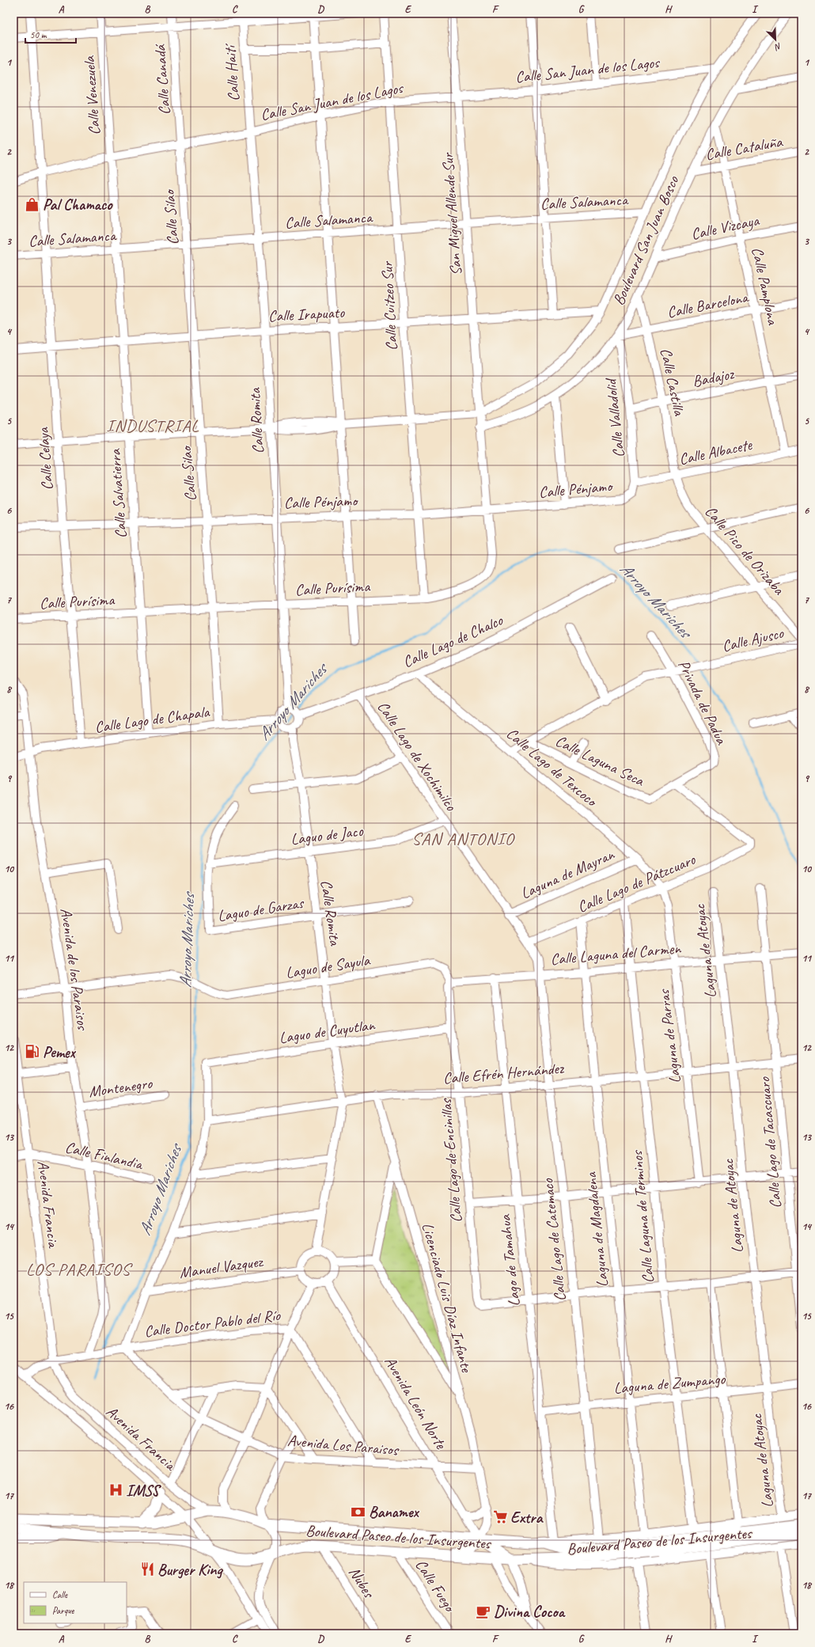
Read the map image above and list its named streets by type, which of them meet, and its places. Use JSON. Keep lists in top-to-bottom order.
{
  "streets": {
    "main road": ["Boulevard Paseo de los Insurgentes"],
    "street": [
      "Calle San Juan de los Lagos",
      "Calle Haití",
      "Calle Canadá",
      "Calle Venezuela",
      "Calle Cataluña",
      "Calle Salamanca",
      "San Miguel Allende Sur",
      "Calle Silao",
      "Calle Vizcaya",
      "Boulevard San Juan Bosco",
      "Calle Pamplona",
      "Calle Barcelona",
      "Calle Cuitzeo Sur",
      "Calle Irapuato",
      "Badajoz",
      "Calle Castilla",
      "Calle Valladolid",
      "Calle Romita",
      "Calle Albacete",
      "Calle Celaya",
      "Calle Pénjamo",
      "Calle Salvatierra",
      "Calle Pico de Orizaba",
      "Calle Purísima",
      "Calle Ajusco",
      "Calle Lago de Chalco",
      "Privada de Padua",
      "Calle Lago de Chapala",
      "Calle Lago de Xochimilco",
      "Calle Laguna Seca",
      "Calle Lago de Texcoco",
      "Laguo de Jaco",
      "Laguna de Mayran",
      "Calle Lago de Pátzcuaro",
      "Laguo de Garzas",
      "Laguna de Atoyac",
      "Calle Laguna del Carmen",
      "Laguo de Sayula",
      "Avenida de los Paraisos",
      "Laguo de Cuyutlan",
      "Laguna de Parras",
      "Calle Efrén Hernández",
      "Montenegro",
      "Calle Lago de Tacascuaro",
      "Calle Finlandia",
      "Calle Lago de Encinillas",
      "Avenida Francia",
      "Calle Laguna de Terminos",
      "Laguna de Magdalena",
      "Calle Lago de Catemaco",
      "Lago de Tamahua",
      "Manuel Vazquez",
      "Licenciado Luis Díaz Infante",
      "Calle Doctor Pablo del Río",
      "Laguna de Zumpango",
      "Avenida León Norte",
      "Avenida Los Paraisos",
      "Nubes",
      "Calle Fuego"
    ]
  },
  "crossings": [
    ["Calle San Juan de los Lagos", "Calle Haití"],
    ["Calle San Juan de los Lagos", "Calle Canadá"],
    ["Calle San Juan de los Lagos", "Calle Venezuela"],
    ["Calle San Juan de los Lagos", "San Miguel Allende Sur"],
    ["Calle San Juan de los Lagos", "Calle Silao"],
    ["Calle San Juan de los Lagos", "Boulevard San Juan Bosco"],
    ["Calle San Juan de los Lagos", "Calle Cuitzeo Sur"],
    ["Calle San Juan de los Lagos", "Calle Romita"],
    ["Calle San Juan de los Lagos", "Calle Celaya"],
    ["Calle San Juan de los Lagos", "Calle Salvatierra"],
    ["Calle Haití", "Calle Romita"],
    ["Calle Canadá", "Calle Silao"],
    ["Calle Venezuela", "Calle Salvatierra"],
    ["Calle Cataluña", "Boulevard San Juan Bosco"],
    ["Calle Cataluña", "Calle Pamplona"],
    ["Calle Salamanca", "San Miguel Allende Sur"],
    ["Calle Salamanca", "Calle Silao"],
    ["Calle Salamanca", "Boulevard San Juan Bosco"],
    ["Calle Salamanca", "Calle Cuitzeo Sur"],
    ["Calle Salamanca", "Calle Romita"],
    ["Calle Salamanca", "Calle Celaya"],
    ["Calle Salamanca", "Calle Salvatierra"],
    ["San Miguel Allende Sur", "Boulevard San Juan Bosco"],
    ["San Miguel Allende Sur", "Calle Irapuato"],
    ["San Miguel Allende Sur", "Calle Purísima"],
    ["Calle Silao", "Calle Irapuato"],
    ["Calle Silao", "Calle Pénjamo"],
    ["Calle Silao", "Calle Purísima"],
    ["Calle Silao", "Calle Lago de Chapala"],
    ["Calle Vizcaya", "Boulevard San Juan Bosco"],
    ["Calle Vizcaya", "Calle Pamplona"],
    ["Boulevard San Juan Bosco", "Calle Pamplona"],
    ["Boulevard San Juan Bosco", "Calle Barcelona"],
    ["Boulevard San Juan Bosco", "Calle Irapuato"],
    ["Boulevard San Juan Bosco", "Calle Castilla"],
    ["Boulevard San Juan Bosco", "Calle Valladolid"],
    ["Boulevard San Juan Bosco", "Calle Purísima"],
    ["Calle Pamplona", "Calle Barcelona"],
    ["Calle Pamplona", "Badajoz"],
    ["Calle Pamplona", "Calle Albacete"],
    ["Calle Barcelona", "Calle Castilla"],
    ["Calle Barcelona", "Calle Valladolid"],
    ["Calle Cuitzeo Sur", "Calle Irapuato"],
    ["Calle Cuitzeo Sur", "Calle Pénjamo"],
    ["Calle Cuitzeo Sur", "Calle Purísima"],
    ["Calle Irapuato", "Calle Romita"],
    ["Calle Irapuato", "Calle Celaya"],
    ["Calle Irapuato", "Calle Salvatierra"],
    ["Badajoz", "Calle Castilla"],
    ["Badajoz", "Calle Valladolid"],
    ["Calle Castilla", "Calle Albacete"],
    ["Calle Castilla", "Calle Pico de Orizaba"],
    ["Calle Valladolid", "Calle Albacete"],
    ["Calle Valladolid", "Calle Pénjamo"],
    ["Calle Romita", "Calle Pénjamo"],
    ["Calle Romita", "Calle Purísima"],
    ["Calle Romita", "Calle Lago de Chalco"],
    ["Calle Romita", "Calle Lago de Chapala"],
    ["Calle Romita", "Laguo de Jaco"],
    ["Calle Romita", "Laguo de Garzas"],
    ["Calle Romita", "Laguo de Sayula"],
    ["Calle Romita", "Laguo de Cuyutlan"],
    ["Calle Romita", "Calle Efrén Hernández"],
    ["Calle Romita", "Manuel Vazquez"],
    ["Calle Romita", "Avenida León Norte"],
    ["Calle Albacete", "Calle Pénjamo"],
    ["Calle Albacete", "Calle Pico de Orizaba"],
    ["Calle Celaya", "Calle Pénjamo"],
    ["Calle Celaya", "Calle Purísima"],
    ["Calle Celaya", "Calle Lago de Chapala"],
    ["Calle Pénjamo", "Calle Salvatierra"],
    ["Calle Pénjamo", "Calle Purísima"],
    ["Calle Salvatierra", "Calle Purísima"],
    ["Calle Salvatierra", "Calle Lago de Chapala"],
    ["Calle Ajusco", "Privada de Padua"],
    ["Calle Ajusco", "Calle Laguna Seca"],
    ["Calle Ajusco", "Calle Lago de Texcoco"],
    ["Calle Lago de Chalco", "Calle Lago de Chapala"],
    ["Calle Lago de Chalco", "Calle Lago de Xochimilco"],
    ["Calle Lago de Chalco", "Calle Lago de Texcoco"],
    ["Privada de Padua", "Calle Laguna Seca"],
    ["Privada de Padua", "Calle Lago de Pátzcuaro"],
    ["Calle Lago de Chapala", "Avenida de los Paraisos"],
    ["Calle Lago de Xochimilco", "Laguo de Jaco"],
    ["Calle Lago de Xochimilco", "Laguna de Mayran"],
    ["Calle Lago de Xochimilco", "Calle Lago de Pátzcuaro"],
    ["Calle Lago de Xochimilco", "Calle Lago de Catemaco"],
    ["Calle Laguna Seca", "Calle Lago de Pátzcuaro"],
    ["Calle Lago de Texcoco", "Laguna de Mayran"],
    ["Calle Lago de Texcoco", "Calle Lago de Pátzcuaro"],
    ["Calle Lago de Texcoco", "Laguna de Parras"],
    ["Laguo de Jaco", "Laguo de Garzas"],
    ["Calle Lago de Pátzcuaro", "Laguna de Parras"],
    ["Calle Lago de Pátzcuaro", "Calle Laguna de Terminos"],
    ["Calle Lago de Pátzcuaro", "Laguna de Magdalena"],
    ["Calle Lago de Pátzcuaro", "Calle Lago de Catemaco"],
    ["Laguna de Atoyac", "Calle Laguna del Carmen"],
    ["Laguna de Atoyac", "Calle Efrén Hernández"],
    ["Laguna de Atoyac", "Laguna de Zumpango"],
    ["Laguna de Atoyac", "Boulevard Paseo de los Insurgentes"],
    ["Calle Laguna del Carmen", "Laguo de Sayula"],
    ["Calle Laguna del Carmen", "Laguna de Parras"],
    ["Calle Laguna del Carmen", "Calle Lago de Tacascuaro"],
    ["Calle Laguna del Carmen", "Calle Lago de Encinillas"],
    ["Calle Laguna del Carmen", "Calle Laguna de Terminos"],
    ["Calle Laguna del Carmen", "Laguna de Magdalena"],
    ["Calle Laguna del Carmen", "Calle Lago de Catemaco"],
    ["Calle Laguna del Carmen", "Lago de Tamahua"],
    ["Laguo de Sayula", "Avenida de los Paraisos"],
    ["Laguo de Sayula", "Calle Lago de Encinillas"],
    ["Avenida de los Paraisos", "Montenegro"],
    ["Avenida de los Paraisos", "Calle Finlandia"],
    ["Avenida de los Paraisos", "Calle Doctor Pablo del Río"],
    ["Laguo de Cuyutlan", "Calle Efrén Hernández"],
    ["Laguo de Cuyutlan", "Calle Lago de Encinillas"],
    ["Laguna de Parras", "Calle Efrén Hernández"],
    ["Calle Efrén Hernández", "Calle Lago de Tacascuaro"],
    ["Calle Efrén Hernández", "Calle Lago de Encinillas"],
    ["Calle Efrén Hernández", "Calle Laguna de Terminos"],
    ["Calle Efrén Hernández", "Laguna de Magdalena"],
    ["Calle Efrén Hernández", "Calle Lago de Catemaco"],
    ["Calle Efrén Hernández", "Lago de Tamahua"],
    ["Calle Efrén Hernández", "Licenciado Luis Díaz Infante"],
    ["Calle Finlandia", "Avenida Francia"],
    ["Calle Lago de Encinillas", "Lago de Tamahua"],
    ["Avenida Francia", "Calle Doctor Pablo del Río"],
    ["Avenida Francia", "Boulevard Paseo de los Insurgentes"],
    ["Calle Laguna de Terminos", "Laguna de Zumpango"],
    ["Calle Laguna de Terminos", "Boulevard Paseo de los Insurgentes"],
    ["Laguna de Magdalena", "Laguna de Zumpango"],
    ["Laguna de Magdalena", "Boulevard Paseo de los Insurgentes"],
    ["Calle Lago de Catemaco", "Laguna de Zumpango"],
    ["Calle Lago de Catemaco", "Boulevard Paseo de los Insurgentes"],
    ["Lago de Tamahua", "Laguna de Zumpango"],
    ["Lago de Tamahua", "Boulevard Paseo de los Insurgentes"],
    ["Manuel Vazquez", "Avenida León Norte"],
    ["Licenciado Luis Díaz Infante", "Avenida León Norte"],
    ["Licenciado Luis Díaz Infante", "Avenida Los Paraisos"],
    ["Licenciado Luis Díaz Infante", "Boulevard Paseo de los Insurgentes"],
    ["Calle Doctor Pablo del Río", "Avenida Los Paraisos"],
    ["Avenida León Norte", "Avenida Los Paraisos"],
    ["Avenida León Norte", "Boulevard Paseo de los Insurgentes"],
    ["Boulevard Paseo de los Insurgentes", "Nubes"],
    ["Boulevard Paseo de los Insurgentes", "Calle Fuego"]
  ],
  "districts": ["INDUSTRIAL", "SAN ANTONIO", "LOS PARAISOS"],
  "water": ["Arroyo Mariches"],
  "places": {
    "shop": ["Pal Chamaco"],
    "fuel station": ["Pemex"],
    "hospital": ["IMSS"],
    "bank": ["Banamex"],
    "supermarket": ["Extra"],
    "restaurant": ["Burger King"],
    "cafe": ["Divina Cocoa"]
  },
  "legend": ["Calle", "Parque"],
  "scale_bar": "50 m",
  "north": "bottom right",
  "grid": {
    "columns": [
      "A",
      "B",
      "C",
      "D",
      "E",
      "F",
      "G",
      "H",
      "I"
    ],
    "rows": [
      "1",
      "2",
      "3",
      "4",
      "5",
      "6",
      "7",
      "8",
      "9",
      "10",
      "11",
      "12",
      "13",
      "14",
      "15",
      "16",
      "17",
      "18"
    ]
  }
}
